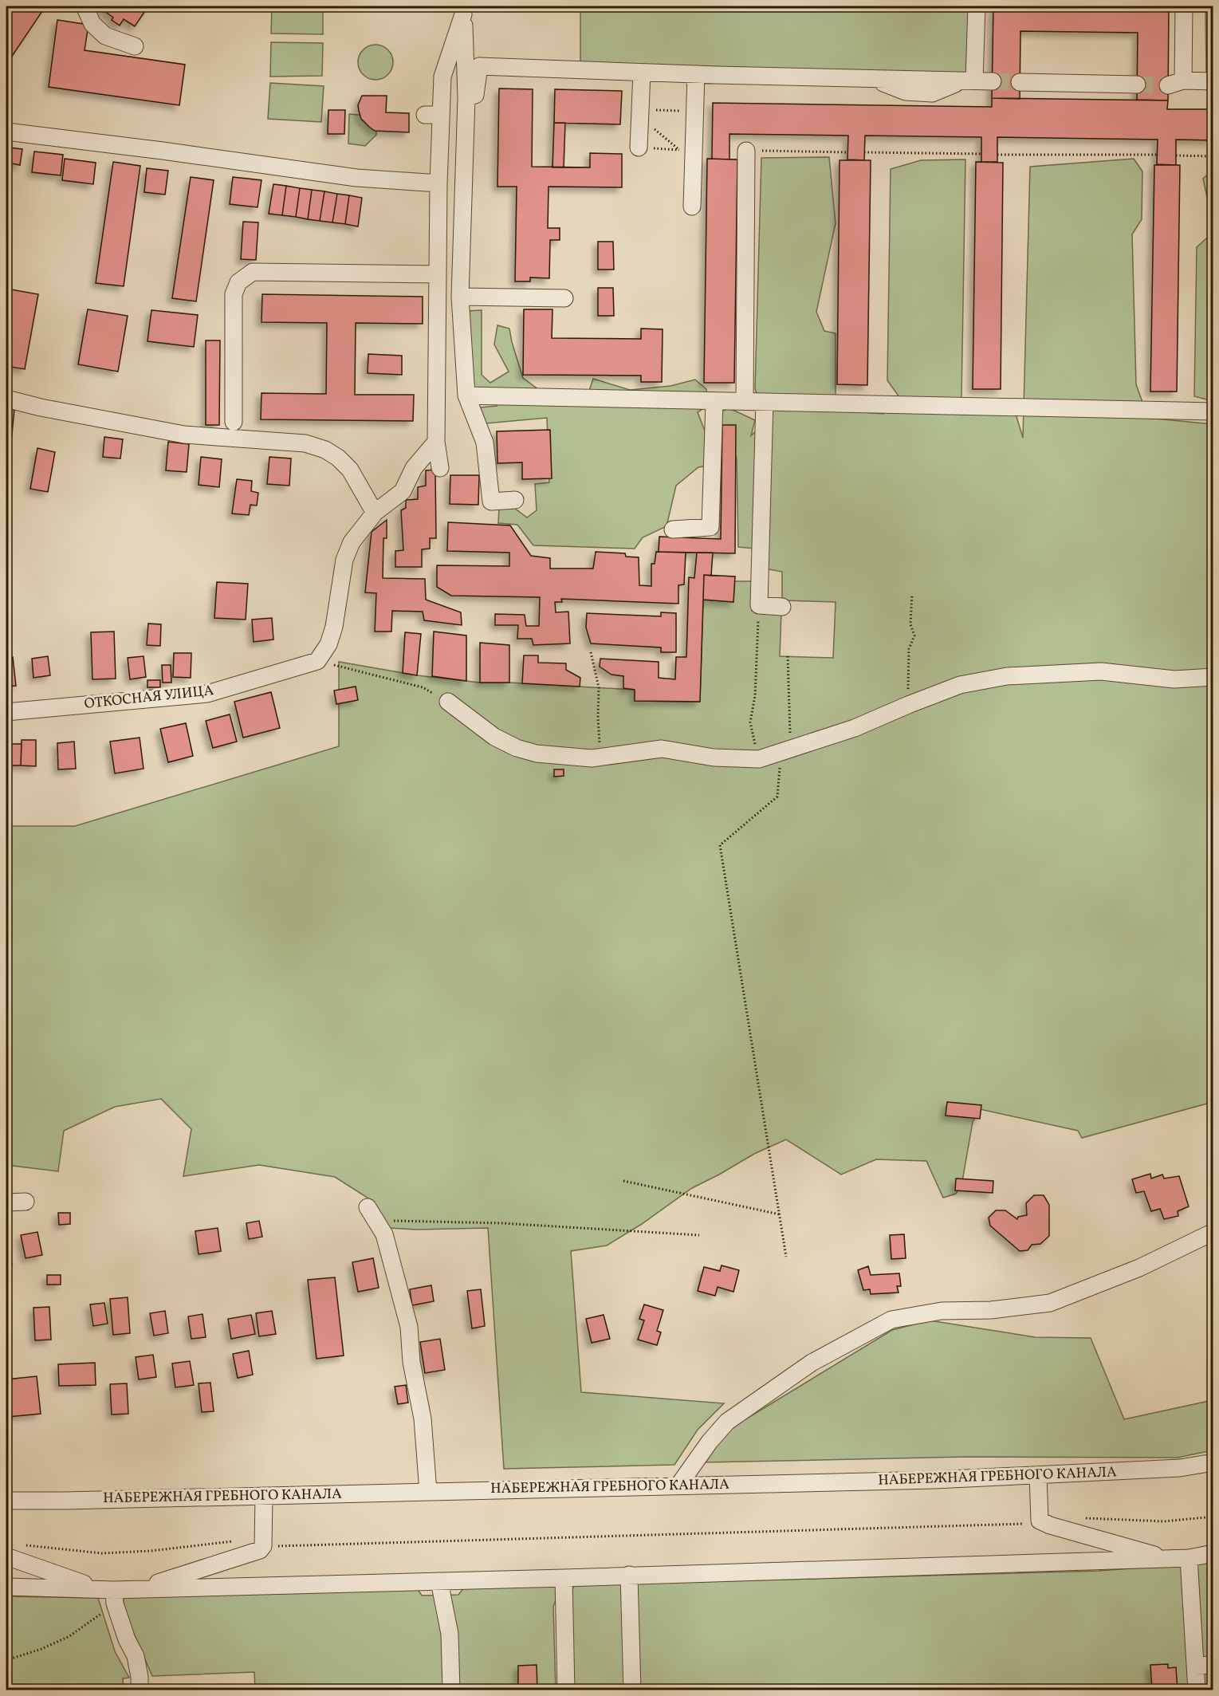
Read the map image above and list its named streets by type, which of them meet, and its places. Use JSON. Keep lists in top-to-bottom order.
{
  "streets": {
    "street": ["ОТКОСНАЯ УЛИЦА", "НАБЕРЕЖНАЯ ГРЕБНОГО КАНАЛА"]
  }
}
